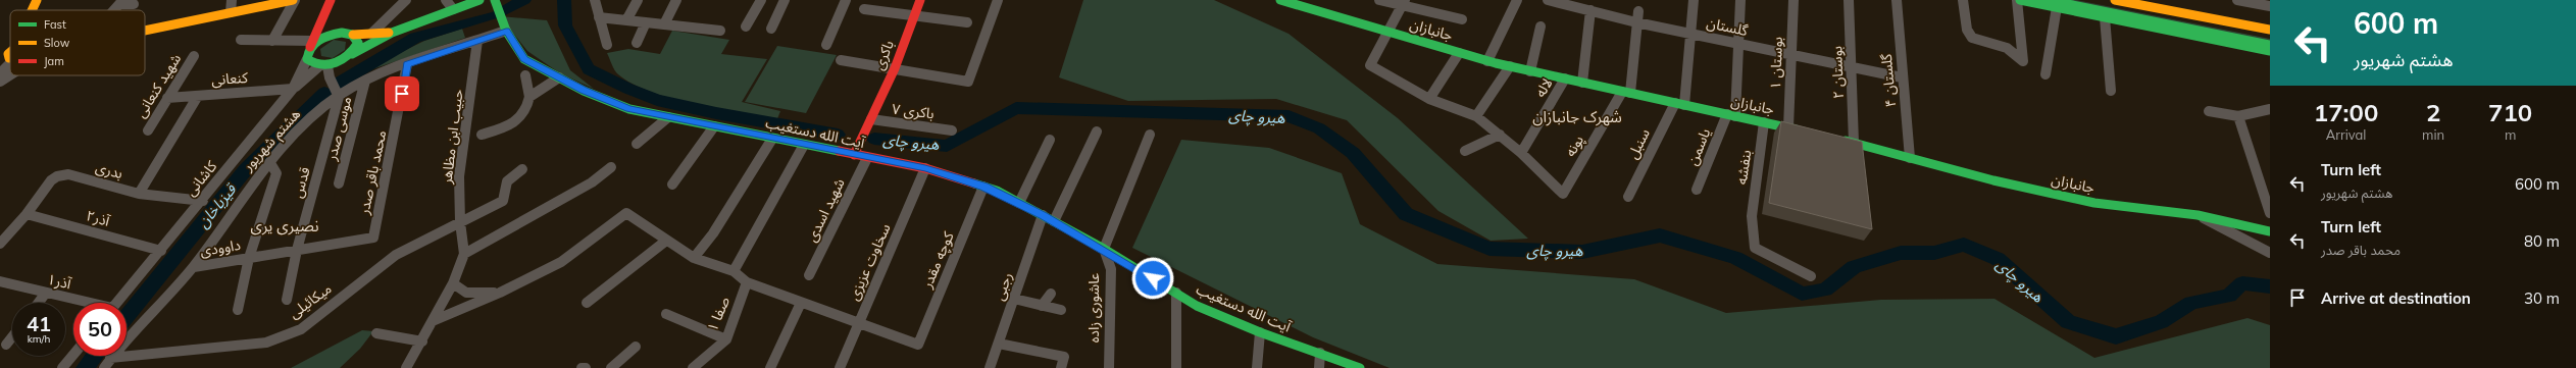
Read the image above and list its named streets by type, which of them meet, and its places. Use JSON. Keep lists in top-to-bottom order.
{
  "streets": {
    "main road": ["جانبازان", "باکری", "آیت الله دستغیب"],
    "street": [
      "گلستان",
      "بوستان ۱",
      "بوستان ۲",
      "کنعانی",
      "گلستان ۴",
      "شهید کنعانی",
      "لاله",
      "باکری ۷",
      "موسی صدر",
      "حبیب ابن مظاهر",
      "هشتم شهریور",
      "سنبل",
      "پونه",
      "یاسمن",
      "بنفشه",
      "بدری",
      "محمد باقر صدر",
      "کاشانی",
      "قدس",
      "شهید اسدی",
      "آذر۲",
      "داوودی",
      "کوچه مقدر",
      "سخاوت عزیزی",
      "آذر۱",
      "رجبی",
      "میکائیلی",
      "عاشوری زاده",
      "صفا ۱"
    ]
  },
  "crossings": [
    ["گلستان", "بوستان ۱"],
    ["گلستان", "بوستان ۲"],
    ["گلستان", "گلستان ۴"],
    ["گلستان", "یاسمن"],
    ["جانبازان", "بوستان ۱"],
    ["جانبازان", "بوستان ۲"],
    ["جانبازان", "گلستان ۴"],
    ["جانبازان", "لاله"],
    ["جانبازان", "سنبل"],
    ["جانبازان", "پونه"],
    ["جانبازان", "یاسمن"],
    ["جانبازان", "بنفشه"],
    ["باکری", "باکری ۷"],
    ["باکری", "آیت الله دستغیب"],
    ["کنعانی", "شهید کنعانی"],
    ["کنعانی", "کاشانی"],
    ["لاله", "پونه"],
    ["موسی صدر", "هشتم شهریور"],
    ["آیت الله دستغیب", "هشتم شهریور"],
    ["آیت الله دستغیب", "شهید اسدی"],
    ["آیت الله دستغیب", "کوچه مقدر"],
    ["آیت الله دستغیب", "سخاوت عزیزی"],
    ["آیت الله دستغیب", "رجبی"],
    ["آیت الله دستغیب", "عاشوری زاده"],
    ["حبیب ابن مظاهر", "هشتم شهریور"],
    ["حبیب ابن مظاهر", "میکائیلی"],
    ["هشتم شهریور", "محمد باقر صدر"],
    ["هشتم شهریور", "قدس"],
    ["هشتم شهریور", "داوودی"],
    ["هشتم شهریور", "میکائیلی"],
    ["بدری", "کاشانی"],
    ["بدری", "آذر۲"],
    ["محمد باقر صدر", "داوودی"],
    ["کاشانی", "آذر۲"],
    ["قدس", "داوودی"],
    ["کوچه مقدر", "سخاوت عزیزی"]
  ],
  "districts": ["شهرک جانبازان", "نصیری یری"],
  "water": ["هیرو چای", "قیزباخان"],
  "legend": ["Fast", "Slow", "Jam"],
  "page": {
    "turn": ["600 m", "هشتم شهریور"],
    "eta": [
      "17:00",
      "Arrival",
      "2",
      "min",
      "710",
      "m"
    ],
    "list": [
      {
        "name": "Turn left",
        "note": "هشتم شهریور",
        "value": "600 m"
      },
      {
        "name": "Turn left",
        "note": "محمد باقر صدر",
        "value": "80 m"
      },
      {
        "name": "Arrive at destination",
        "value": "30 m"
      }
    ],
    "speed": "41 km/h",
    "limit": "50"
  }
}
